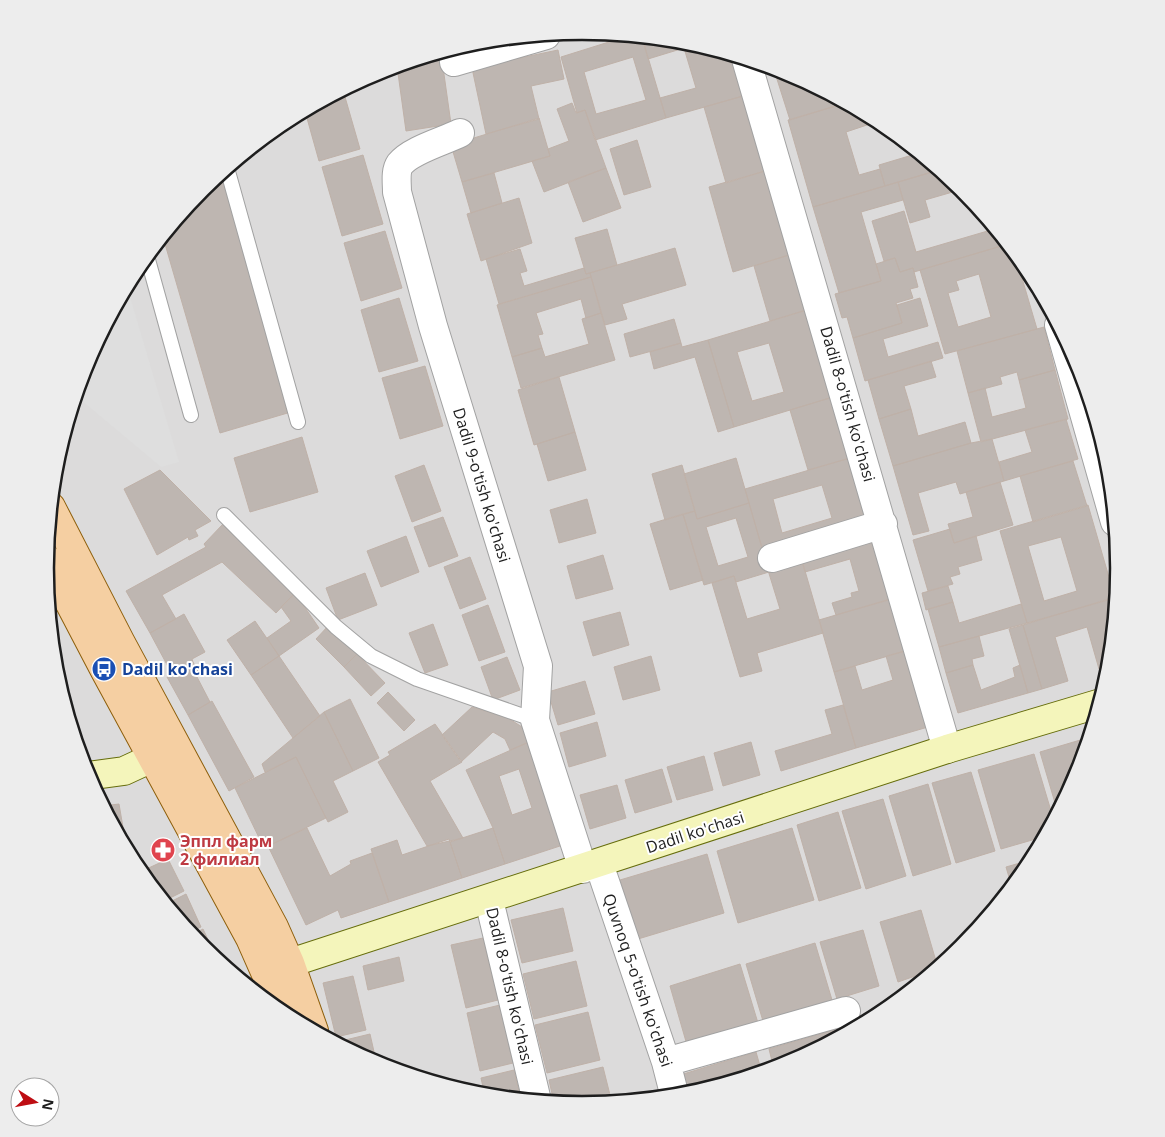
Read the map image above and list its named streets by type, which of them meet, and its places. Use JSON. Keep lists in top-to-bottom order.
{
  "streets": {
    "street": [
      "Dadil 8-o'tish ko'chasi",
      "Dadil 9-o'tish ko'chasi",
      "Dadil ko'chasi",
      "Quvnoq 5-o'tish ko'chasi"
    ]
  },
  "crossings": [
    ["Dadil 8-o'tish ko'chasi", "Dadil ko'chasi"],
    ["Dadil 9-o'tish ko'chasi", "Dadil ko'chasi"],
    ["Dadil 9-o'tish ko'chasi", "Quvnoq 5-o'tish ko'chasi"],
    ["Dadil ko'chasi", "Quvnoq 5-o'tish ko'chasi"]
  ],
  "places": {
    "bus stop": ["Dadil ko'chasi"],
    "pharmacy": ["Эппл фарм 2 филиал"]
  },
  "north": "right"
}
